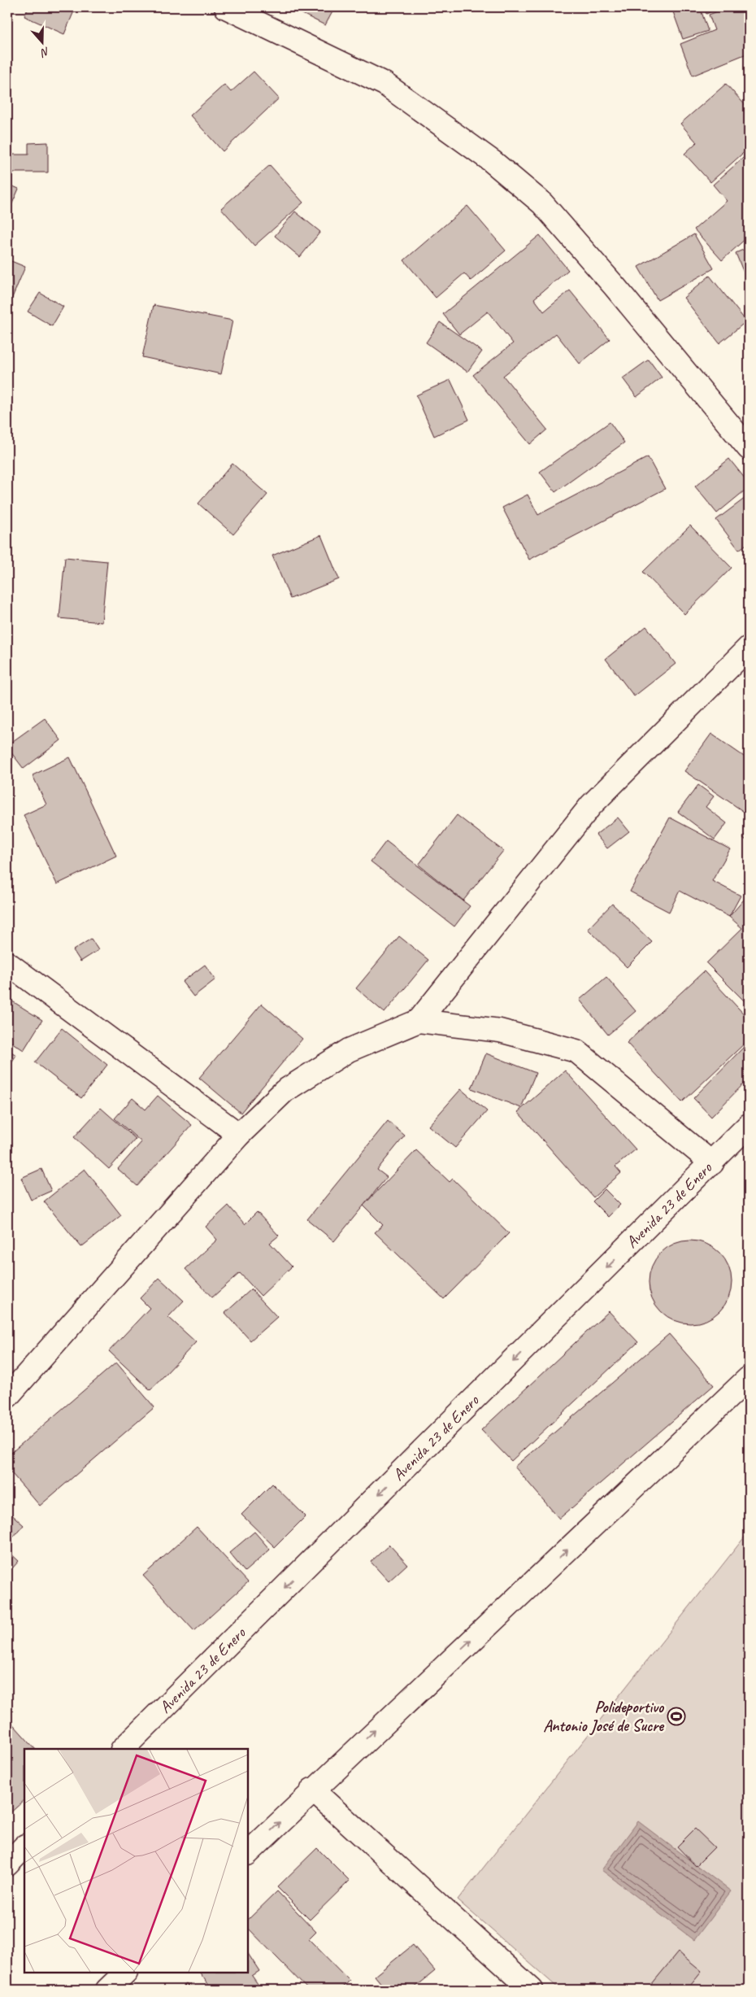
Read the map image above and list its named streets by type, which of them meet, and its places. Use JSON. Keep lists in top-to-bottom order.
{
  "streets": {
    "street": ["Avenida 23 de Enero"]
  },
  "places": {
    "sports": ["Polideportivo Antonio José de Sucre"]
  },
  "north": "bottom"
}
